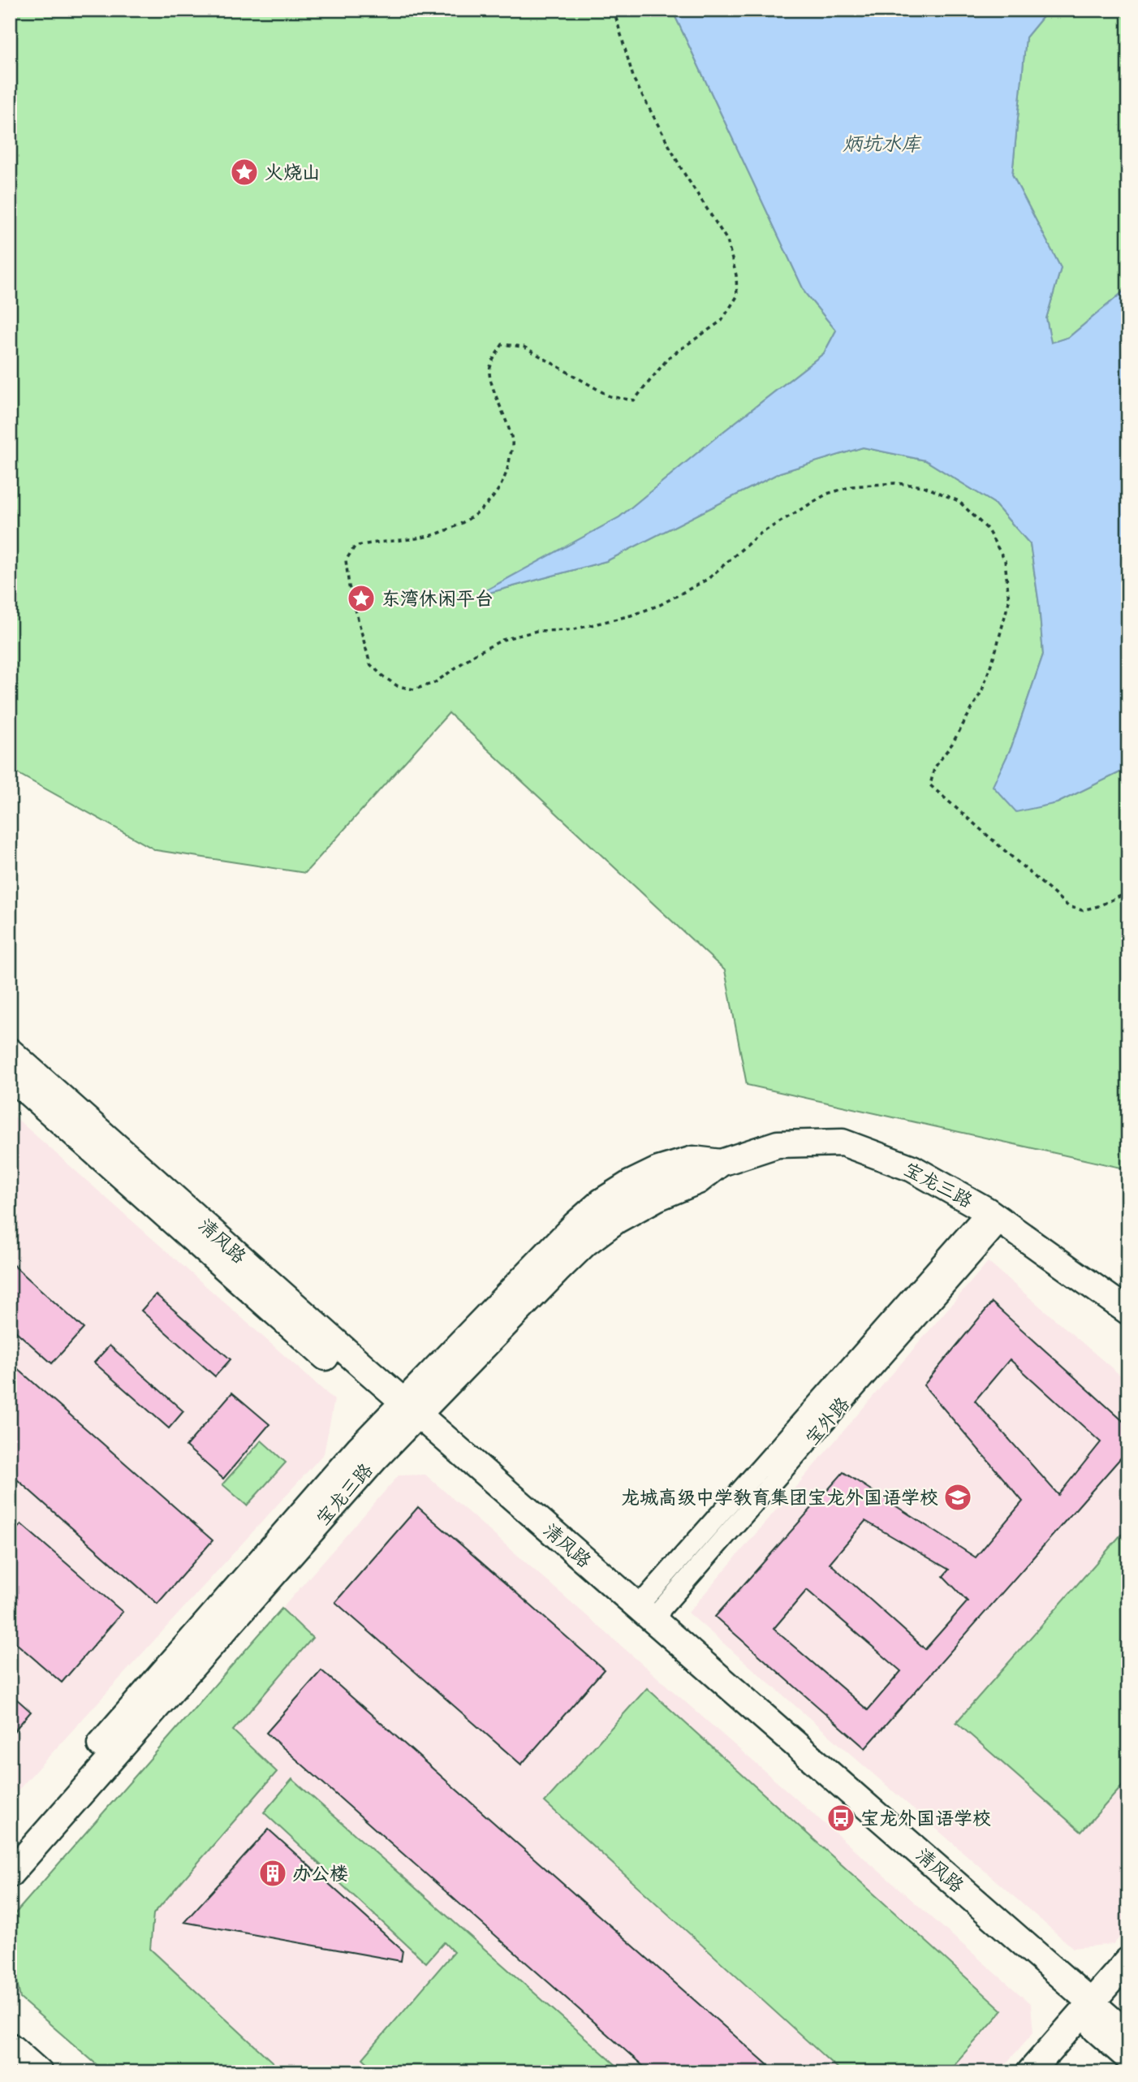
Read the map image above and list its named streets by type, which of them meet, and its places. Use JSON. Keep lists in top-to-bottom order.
{
  "streets": {
    "street": ["宝龙三路", "清风路", "宝外路"]
  },
  "crossings": [
    ["宝龙三路", "清风路"],
    ["宝龙三路", "宝外路"],
    ["清风路", "宝外路"]
  ],
  "water": ["炳坑水库"],
  "places": {
    "place": ["火烧山", "东湾休闲平台"],
    "school or university": ["龙城高级中学教育集团宝龙外国语学校"],
    "bus stop": ["宝龙外国语学校"],
    "building": ["办公楼"]
  }
}
